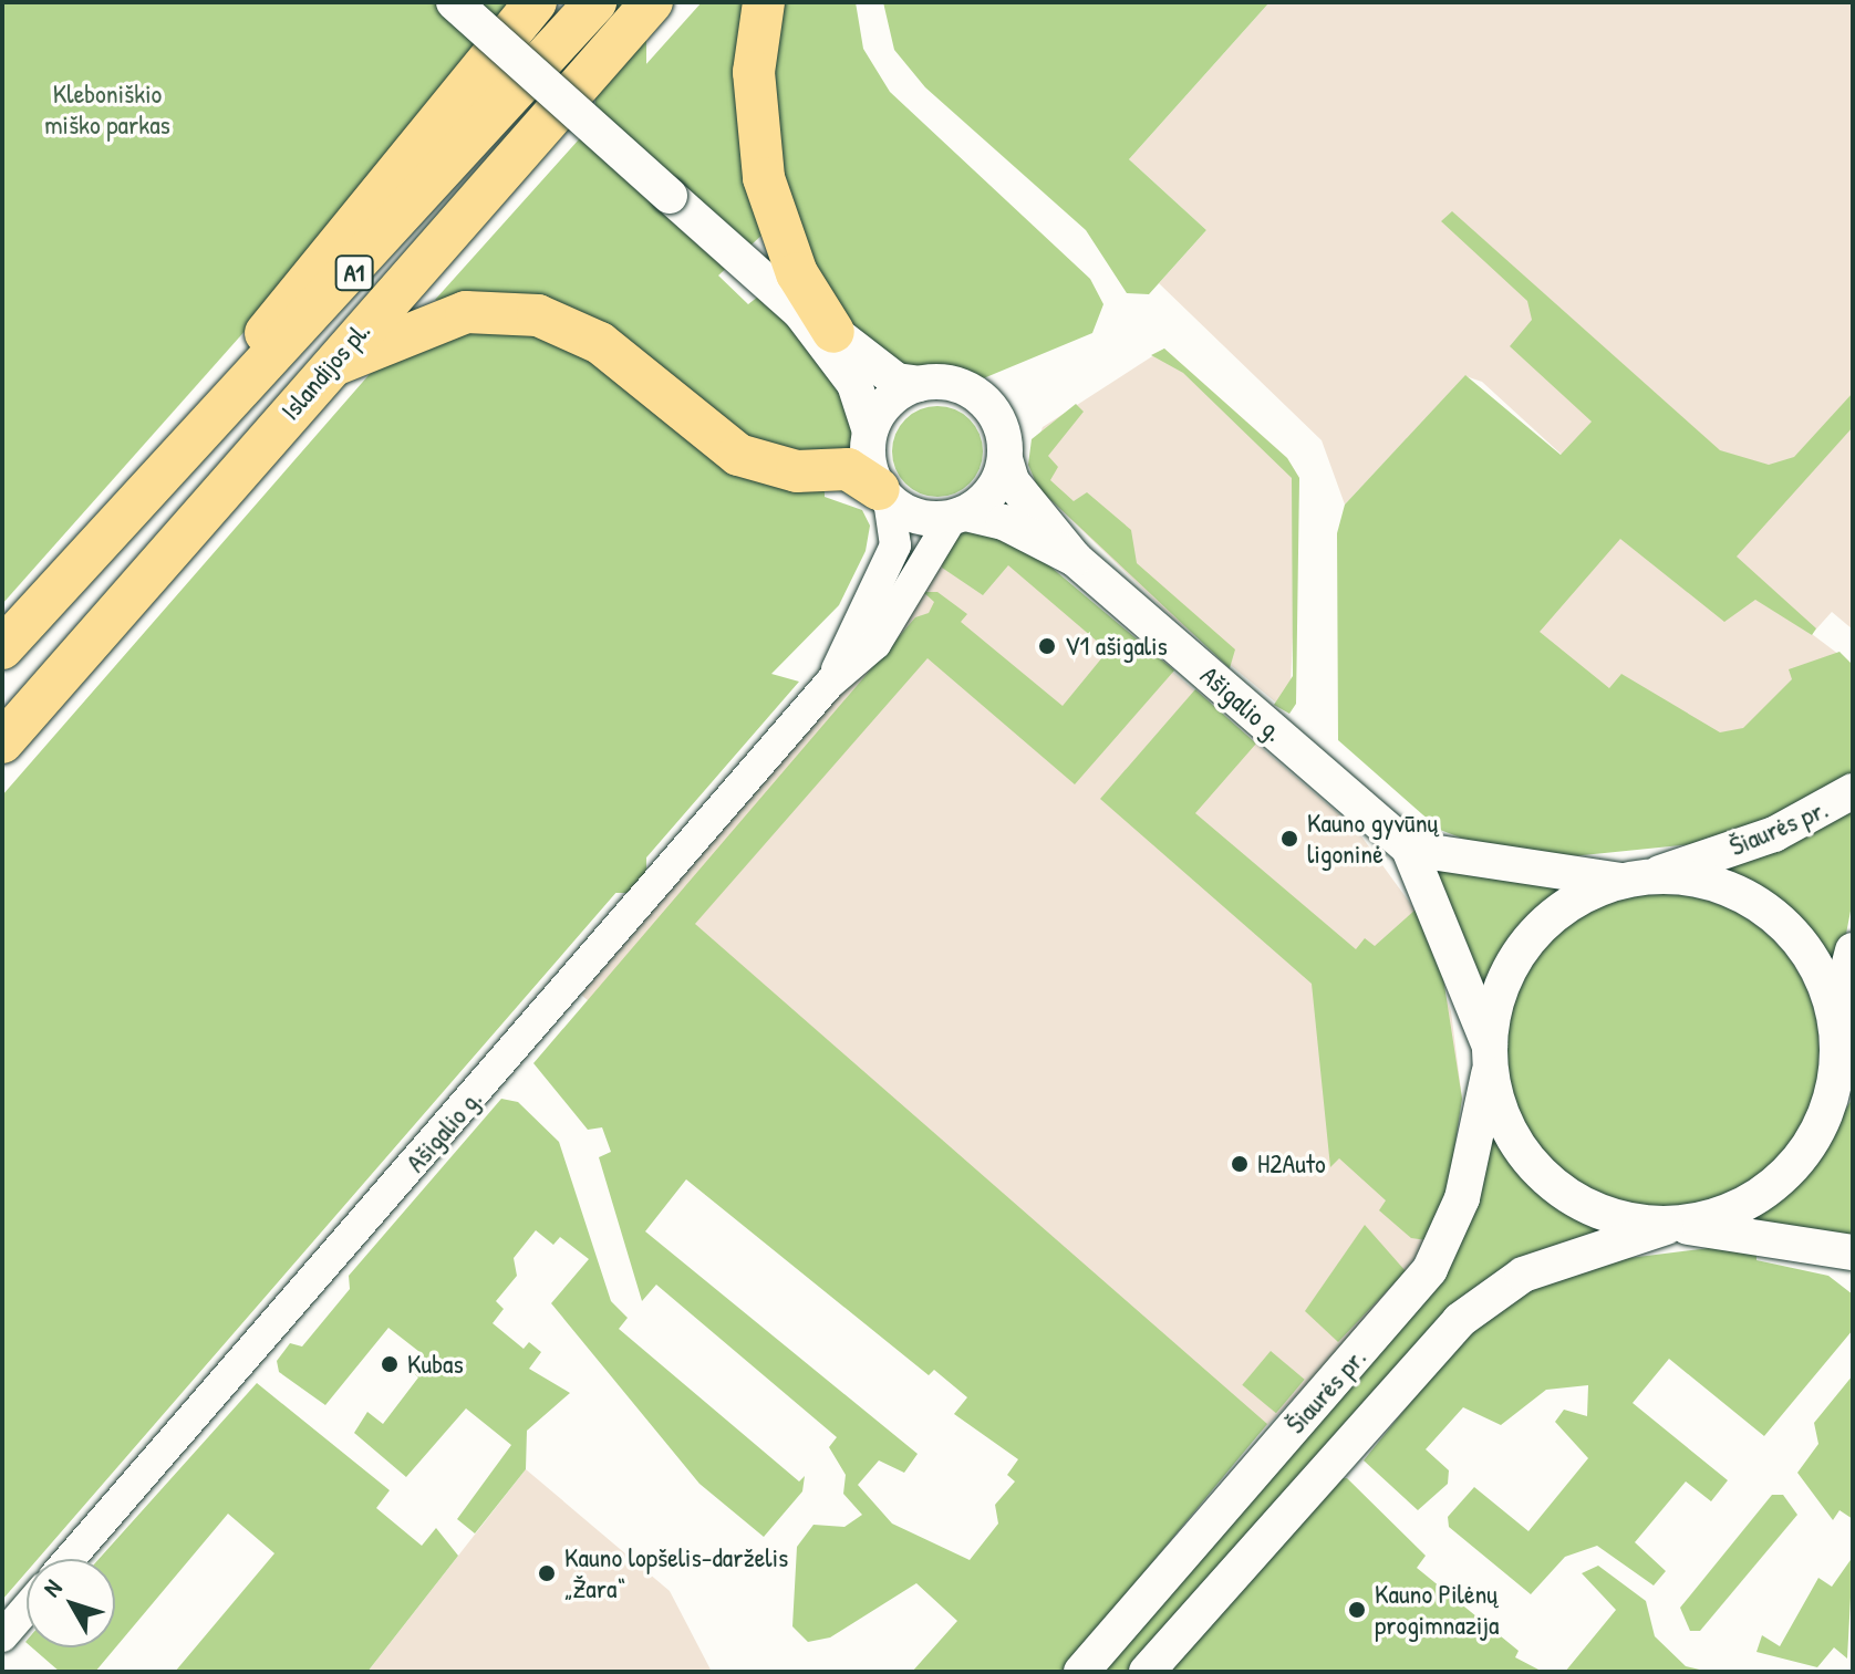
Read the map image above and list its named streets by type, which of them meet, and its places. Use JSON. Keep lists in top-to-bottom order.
{
  "streets": {
    "highway": ["A1", "Islandijos pl."],
    "main road": ["Ašigalio g.", "Šiaurės pr."]
  },
  "crossings": [
    ["Ašigalio g.", "Šiaurės pr."]
  ],
  "parks": ["Kleboniškio miško parkas"],
  "places": [
    "V1 ašigalis",
    "Kauno gyvūnų ligoninė",
    "H2Auto",
    "Kubas",
    "Kauno lopšelis-darželis „Žara“",
    "Kauno Pilėnų progimnazija"
  ],
  "north": "top left"
}
